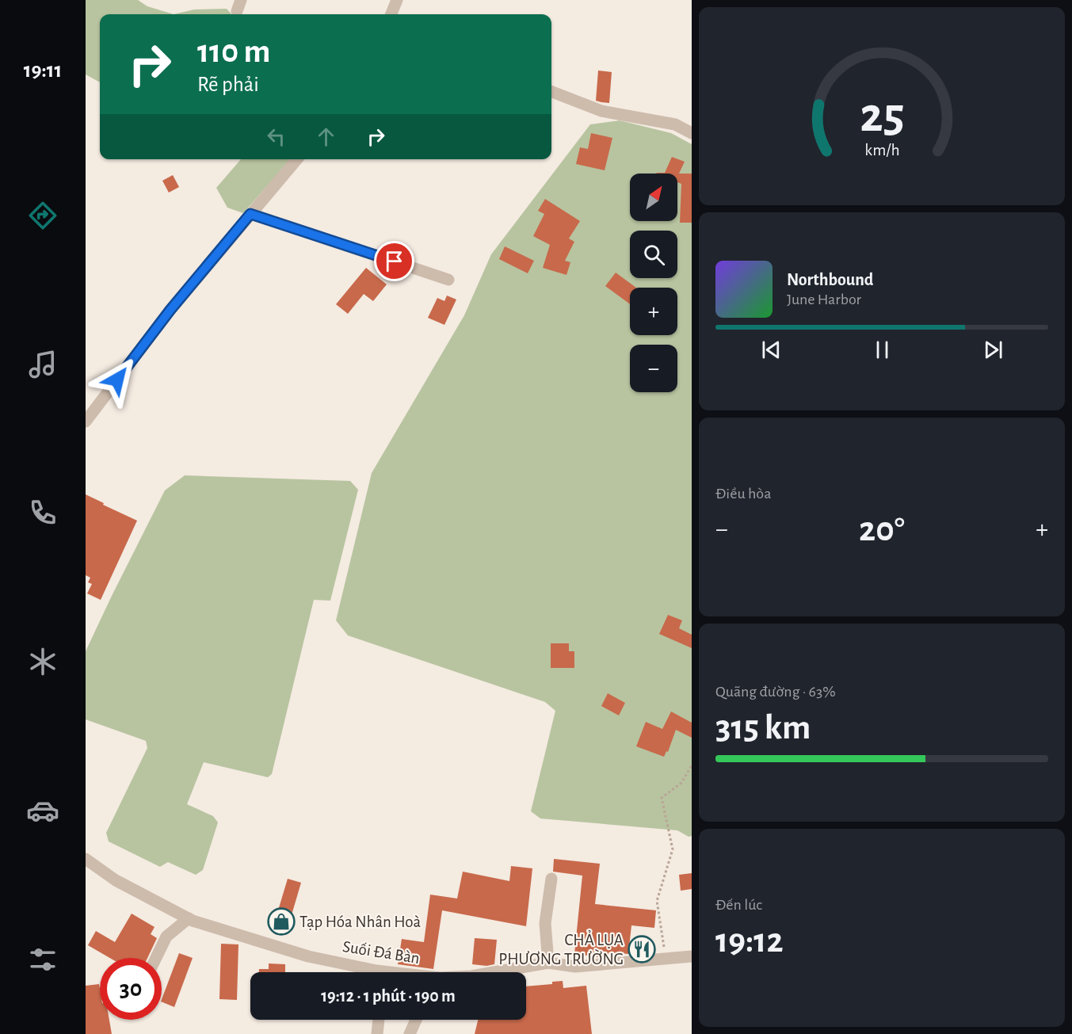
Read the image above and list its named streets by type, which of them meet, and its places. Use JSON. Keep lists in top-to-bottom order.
{
  "streets": {
    "street": ["Suối Đá Bàn"]
  },
  "places": {
    "shop": ["Tạp Hóa Nhân Hoà"],
    "restaurant": ["CHẢ LỤA PHƯƠNG TRƯỜNG"]
  },
  "north": "top right",
  "page": {
    "tabs": "19:11",
    "turn": ["110 m", "Rẽ phải"],
    "map_buttons": ["+", "−"],
    "song": ["Northbound", "June Harbor"],
    "tile": [
      "Điều hòa",
      ["Quãng đường · 63%", "315 km"],
      ["Đến lúc", "19:12"]
    ],
    "heat": ["−", "20°", "+"],
    "limit": "30",
    "trip": "19:12 · 1 phút · 190 m",
    "gauge": ["25", "km/h"]
  }
}
